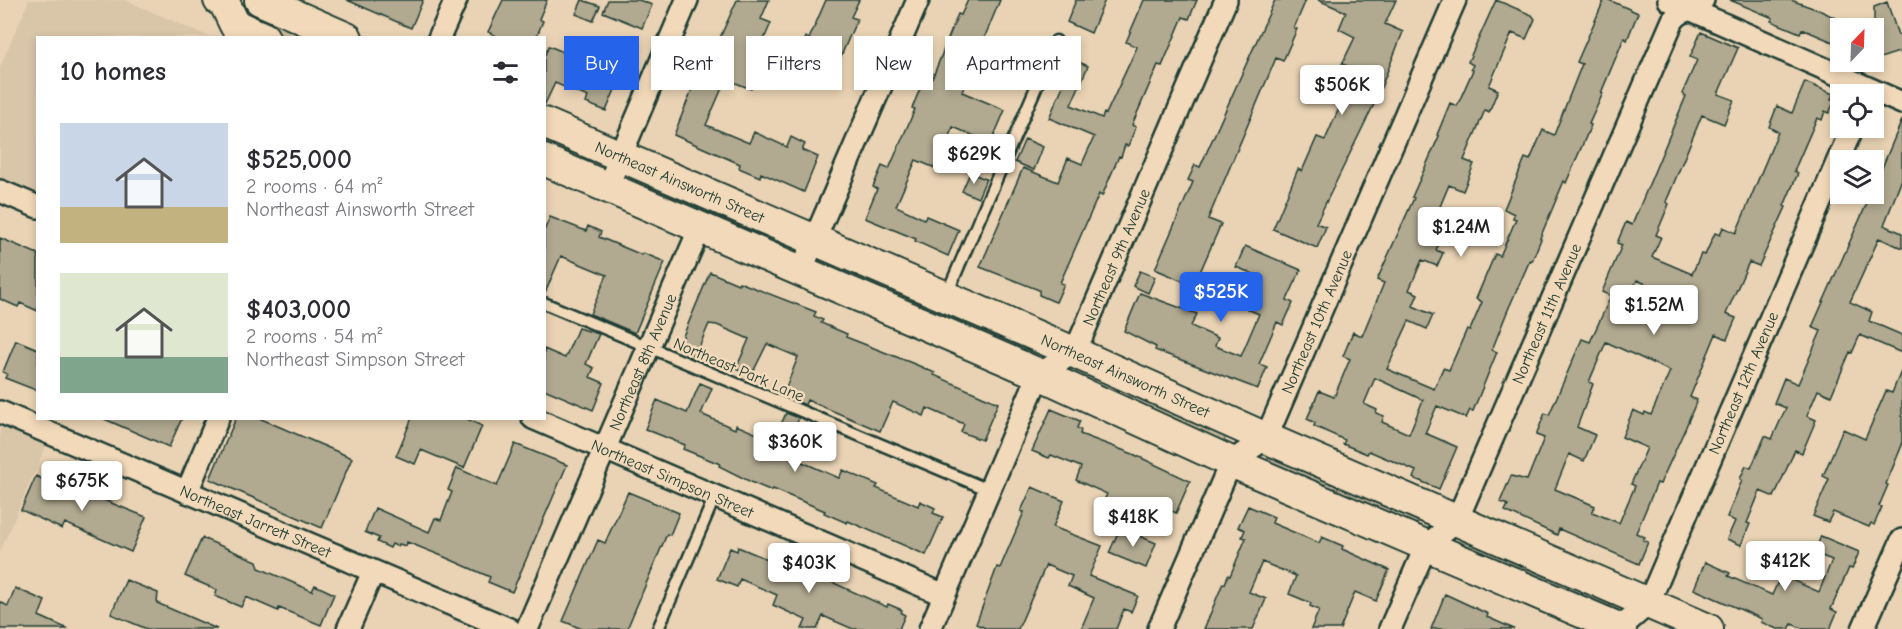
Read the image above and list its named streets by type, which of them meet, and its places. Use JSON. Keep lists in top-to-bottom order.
{
  "streets": {
    "street": [
      "Northeast Ainsworth Street",
      "Northeast 9th Avenue",
      "Northeast 11th Avenue",
      "Northeast 10th Avenue",
      "Northeast 8th Avenue",
      "Northeast 12th Avenue",
      "Northeast Simpson Street",
      "Northeast Jarrett Street"
    ],
    "lane": ["Northeast Park Lane"]
  },
  "crossings": [
    ["Northeast Ainsworth Street", "Northeast 9th Avenue"],
    ["Northeast Ainsworth Street", "Northeast 11th Avenue"],
    ["Northeast Ainsworth Street", "Northeast 10th Avenue"],
    ["Northeast Ainsworth Street", "Northeast 8th Avenue"],
    ["Northeast Ainsworth Street", "Northeast 12th Avenue"],
    ["Northeast 8th Avenue", "Northeast Park Lane"],
    ["Northeast 8th Avenue", "Northeast Simpson Street"]
  ],
  "north": "top right",
  "page": {
    "chip": [
      "Buy",
      "Rent",
      "Filters",
      "New",
      "Apartment"
    ],
    "heading": "10 homes",
    "price": [
      "$506K",
      "$629K",
      "$1.24M",
      "$525K",
      "$1.52M",
      "$360K",
      "$675K",
      "$418K",
      "$412K",
      "$403K"
    ],
    "list": [
      {
        "name": "$525,000",
        "note": "2 rooms · 64 m² · Northeast Ainsworth Street"
      },
      {
        "name": "$403,000",
        "note": "2 rooms · 54 m² · Northeast Simpson Street"
      }
    ]
  }
}
